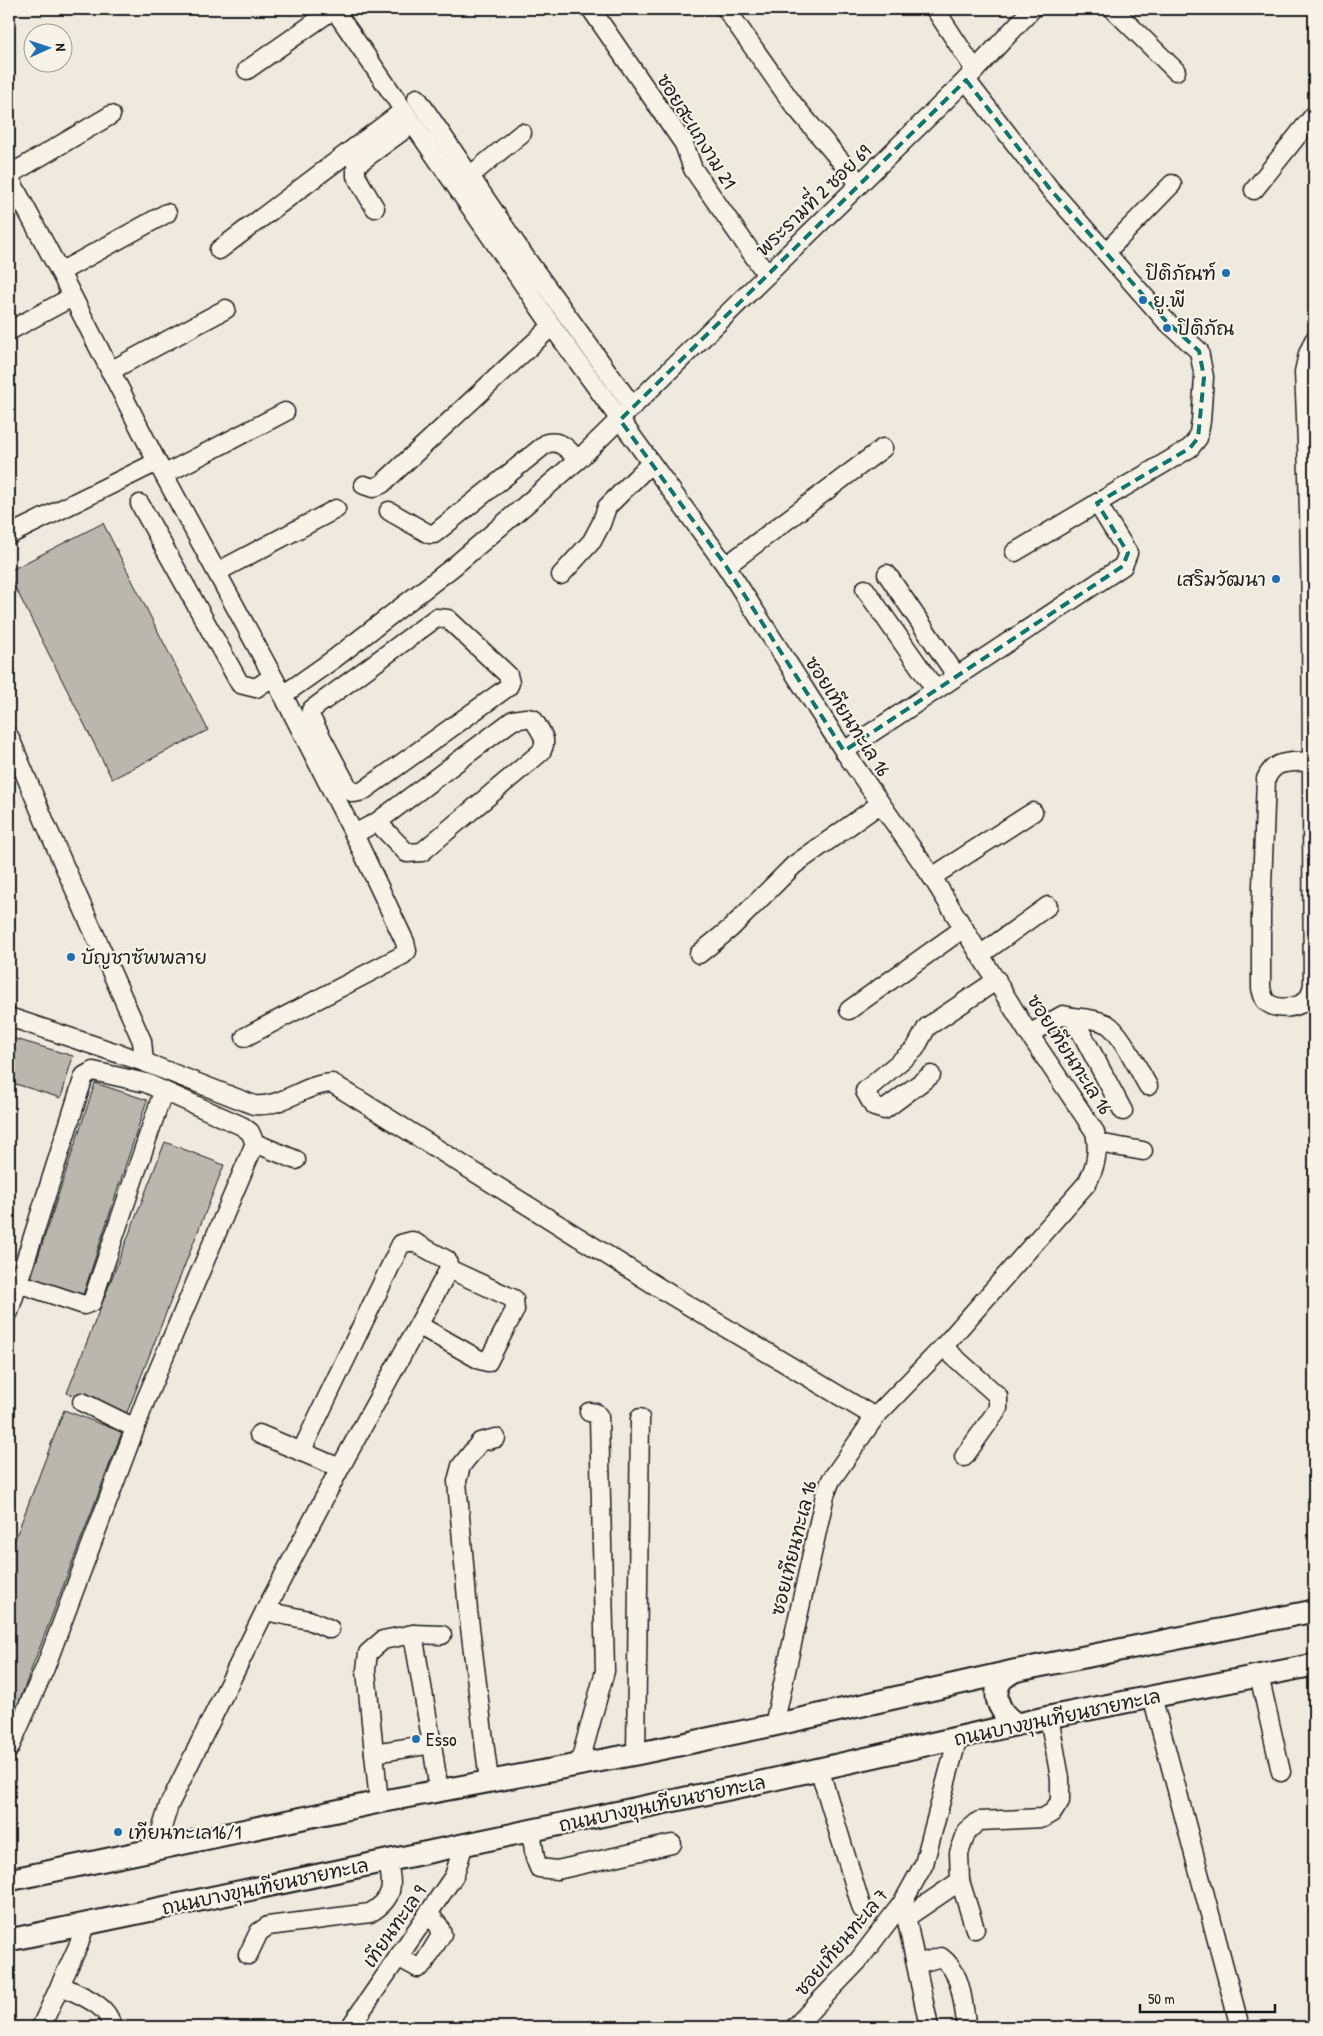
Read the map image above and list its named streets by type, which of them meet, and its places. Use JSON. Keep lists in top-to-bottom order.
{
  "streets": {
    "main road": ["ถนนบางขุนเทียนชายทะเล"],
    "street": [
      "ซอยสะแกงาม 21",
      "พระรามที่ 2 ซอย 69",
      "ซอยเทียนทะเล 16",
      "เทียนทะเล 9",
      "ซอยเทียนทะเล 7"
    ]
  },
  "crossings": [
    ["ซอยสะแกงาม 21", "พระรามที่ 2 ซอย 69"],
    ["พระรามที่ 2 ซอย 69", "ซอยเทียนทะเล 16"],
    ["ถนนบางขุนเทียนชายทะเล", "เทียนทะเล 9"],
    ["ถนนบางขุนเทียนชายทะเล", "ซอยเทียนทะเล 7"]
  ],
  "places": [
    "ปิติภัณฑ์",
    "ยู.พี",
    "ปิติภัณ",
    "เสริมวัฒนา",
    "บัญชาซัพพลาย",
    "Esso",
    "เทียนทะเล16/1"
  ],
  "scale_bar": "50 m",
  "north": "right"
}
